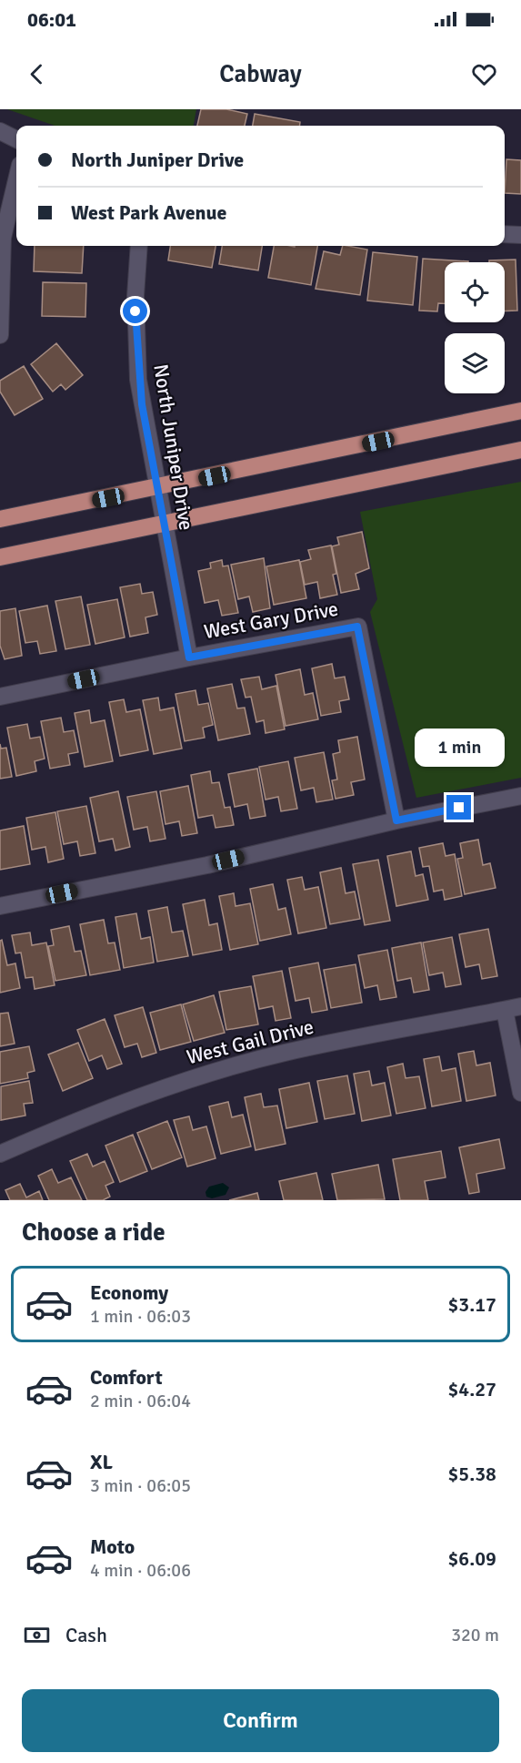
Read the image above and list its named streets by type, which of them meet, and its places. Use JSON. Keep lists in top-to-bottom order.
{
  "streets": {
    "street": ["North Juniper Drive", "West Gary Drive", "West Gail Drive"]
  },
  "crossings": [
    ["North Juniper Drive", "West Gary Drive"]
  ],
  "page": {
    "status": "06:01",
    "header": "Cabway",
    "banner": ["North Juniper Drive", "West Park Avenue"],
    "bubble": "1 min",
    "heading": "Choose a ride",
    "list": [
      {
        "name": "Economy",
        "note": "1 min · 06:03",
        "value": "$3.17"
      },
      {
        "name": "Comfort",
        "note": "2 min · 06:04",
        "value": "$4.27"
      },
      {
        "name": "XL",
        "note": "3 min · 06:05",
        "value": "$5.38"
      },
      {
        "name": "Moto",
        "note": "4 min · 06:06",
        "value": "$6.09"
      }
    ],
    "pay": ["Cash", "320 m"],
    "buttons": "Confirm"
  }
}
